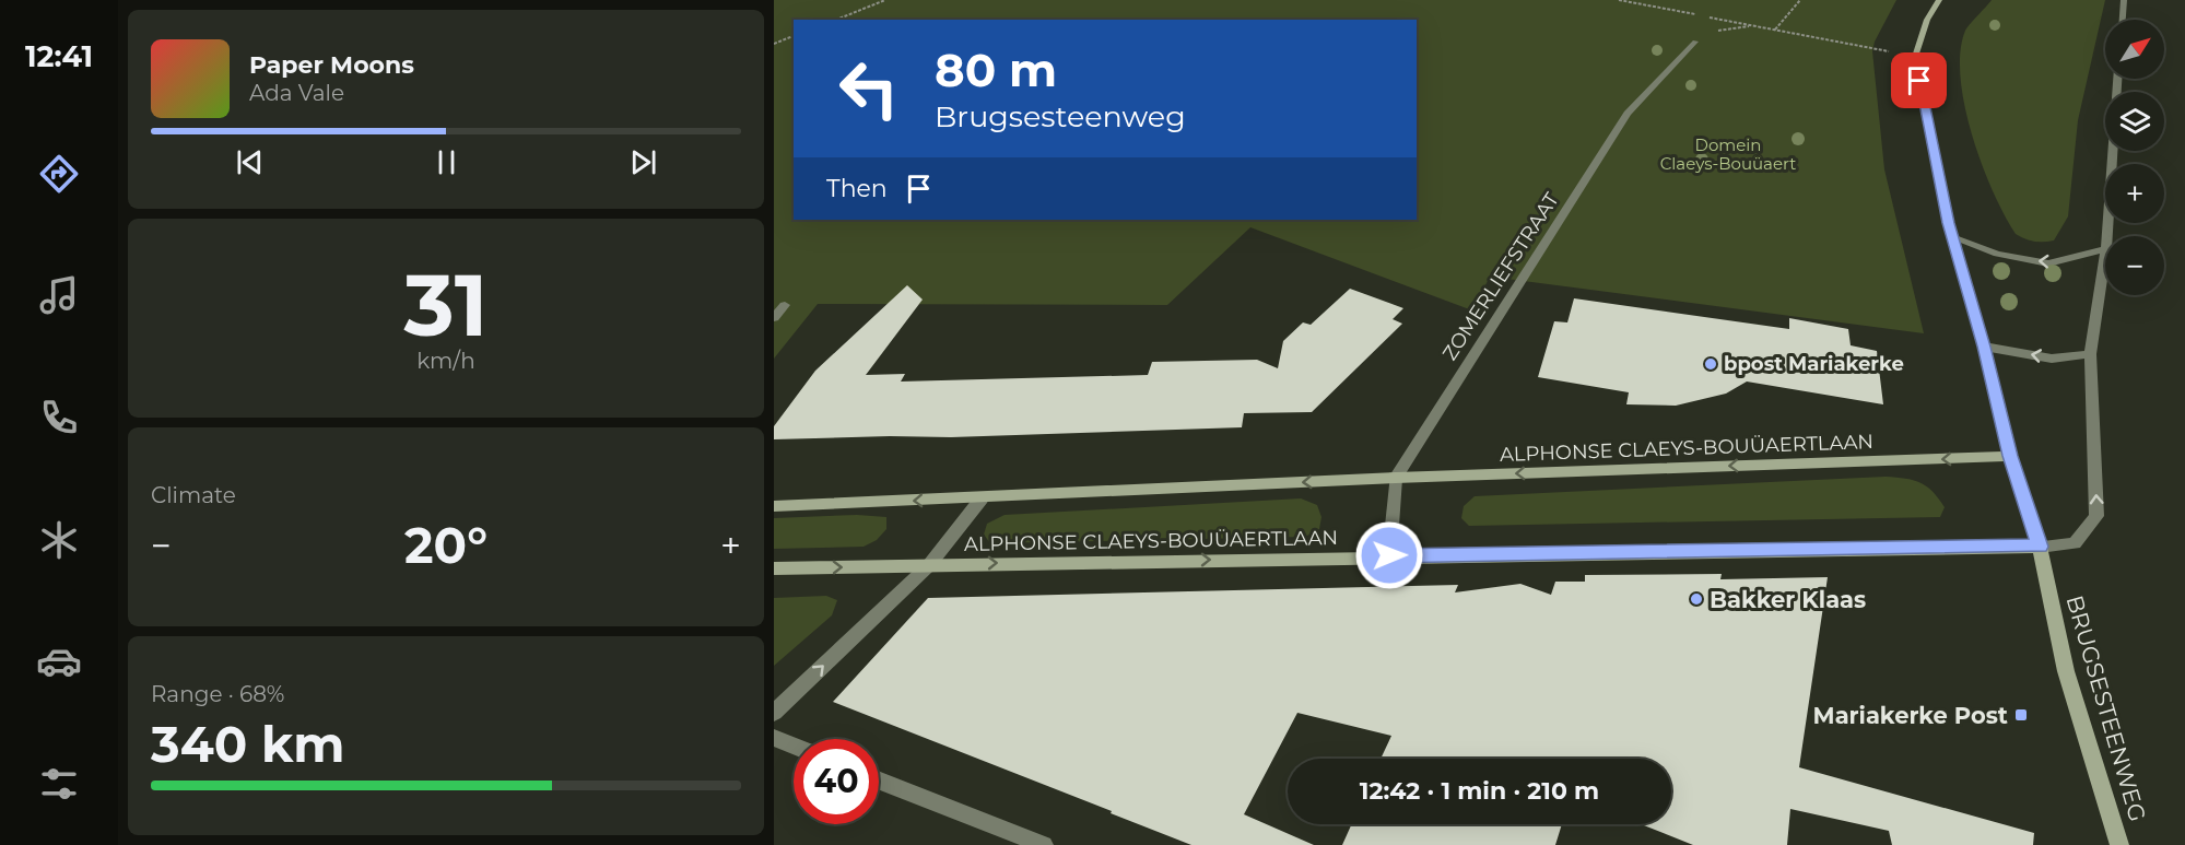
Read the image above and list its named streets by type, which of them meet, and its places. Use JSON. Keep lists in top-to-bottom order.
{
  "streets": {
    "street": ["ZOMERLIEFSTRAAT", "ALPHONSE CLAEYS-BOUÜAERTLAAN", "BRUGSESTEENWEG"]
  },
  "crossings": [
    ["ZOMERLIEFSTRAAT", "ALPHONSE CLAEYS-BOUÜAERTLAAN"],
    ["ALPHONSE CLAEYS-BOUÜAERTLAAN", "BRUGSESTEENWEG"]
  ],
  "parks": ["Domein Claeys-Bouüaert"],
  "places": {
    "other": ["bpost Mariakerke", "Bakker Klaas"],
    "transit": ["Mariakerke Post"]
  },
  "north": "top right",
  "page": {
    "tabs": "12:41",
    "map_buttons": ["+", "−"],
    "turn": ["80 m", "Brugsesteenweg"],
    "song": ["Paper Moons", "Ada Vale"],
    "then": "Then",
    "tile": [
      ["31", "km/h"],
      "Climate",
      ["Range · 68%", "340 km"]
    ],
    "heat": ["−", "20°", "+"],
    "limit": "40",
    "trip": "12:42 · 1 min · 210 m"
  }
}
